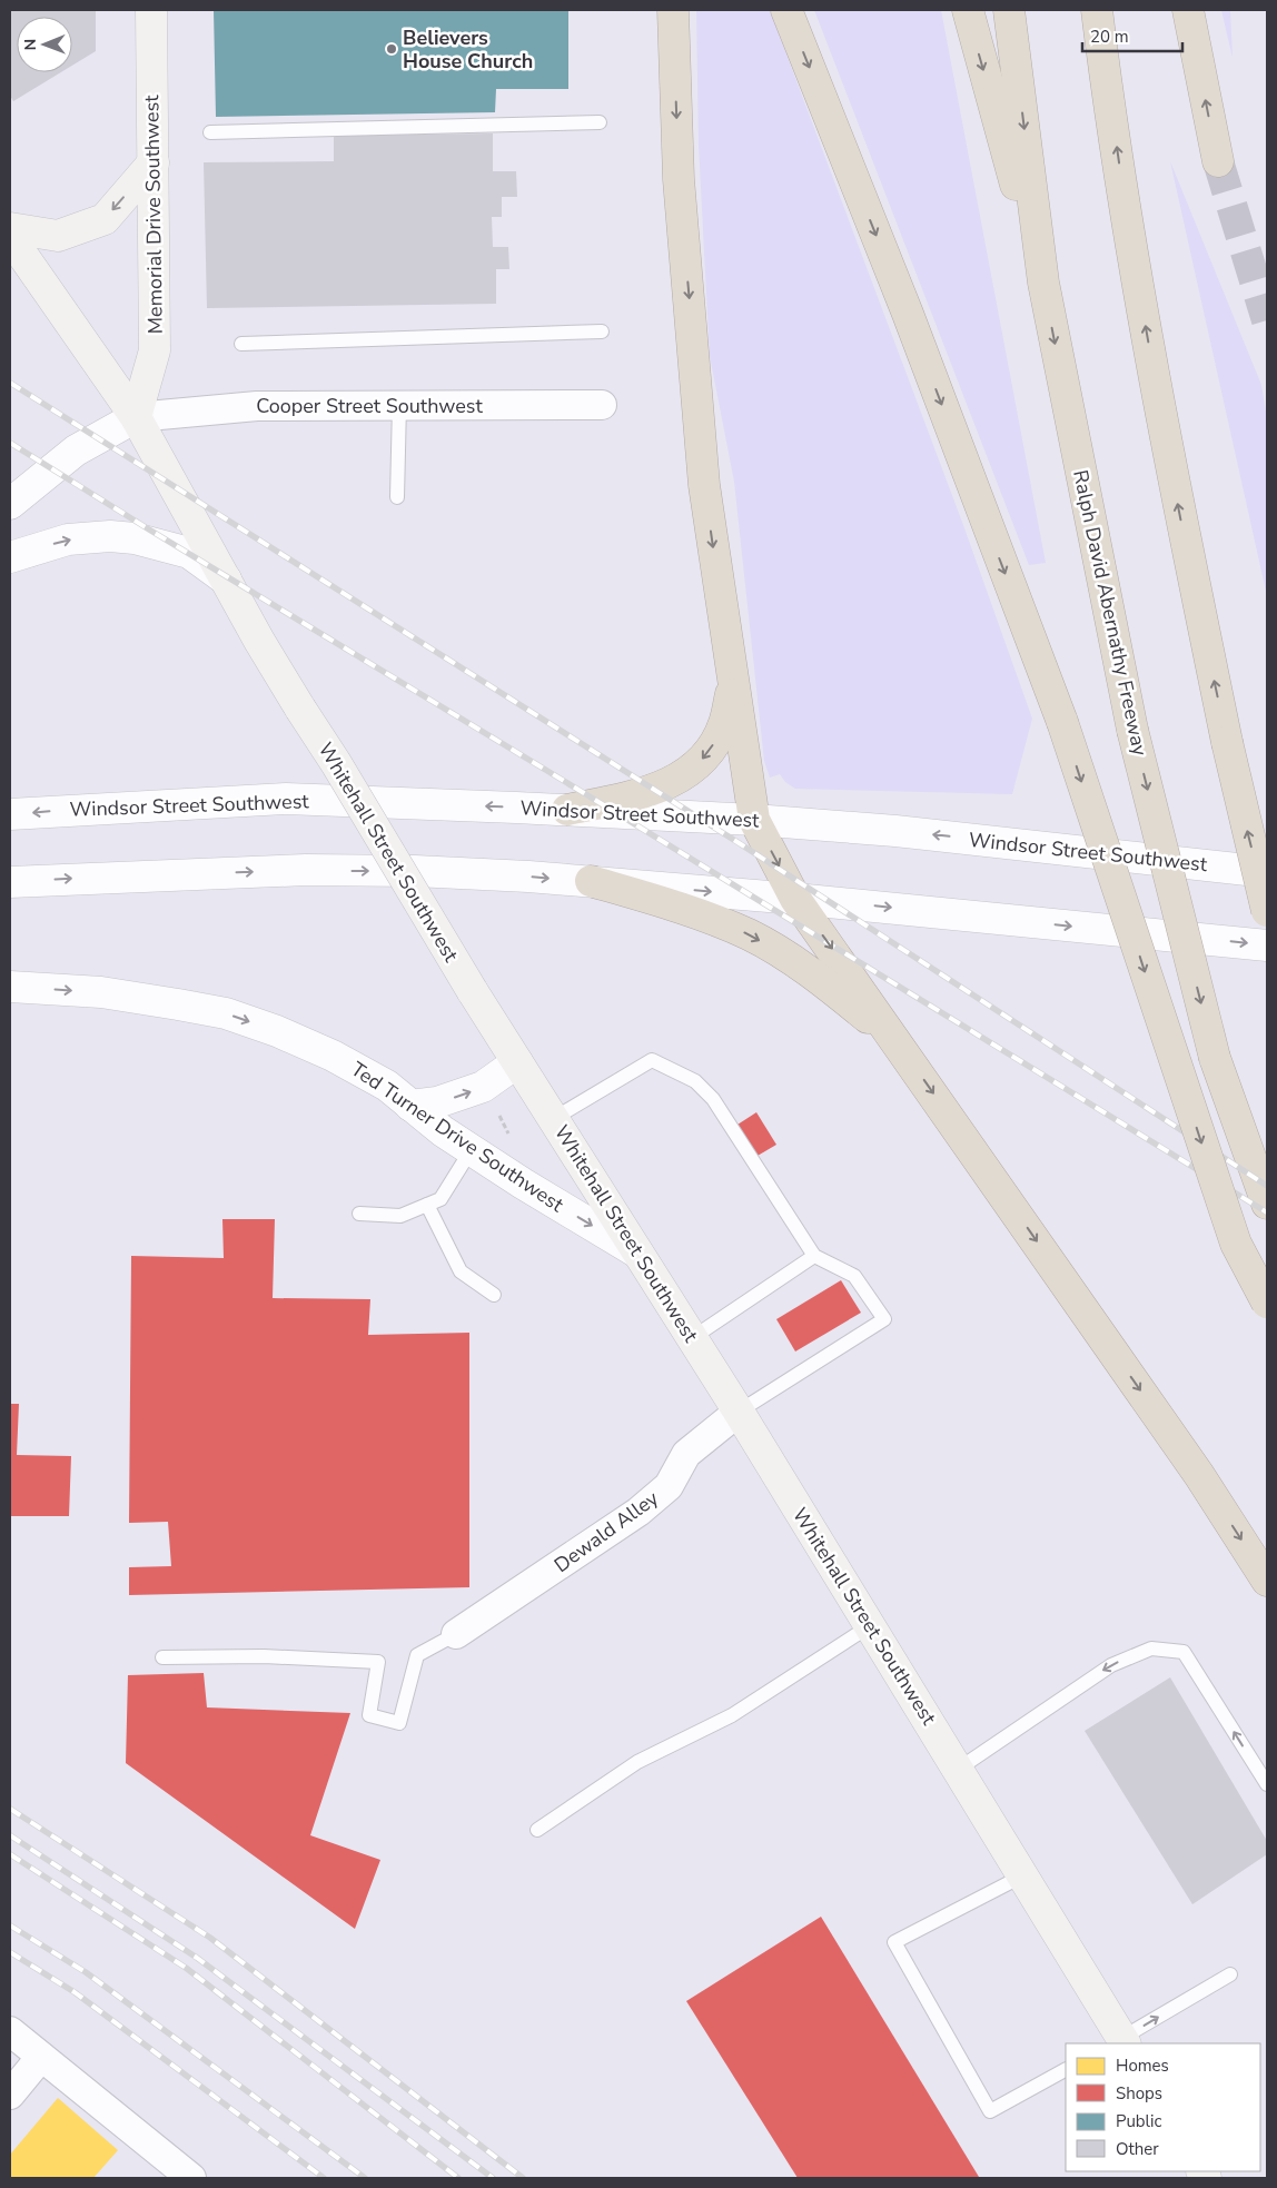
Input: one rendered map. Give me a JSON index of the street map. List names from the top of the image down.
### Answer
{
  "streets": {
    "highway": ["Ralph David Abernathy Freeway"],
    "main road": ["Memorial Drive Southwest", "Whitehall Street Southwest"],
    "street": [
      "Cooper Street Southwest",
      "Windsor Street Southwest",
      "Ted Turner Drive Southwest",
      "Dewald Alley"
    ]
  },
  "crossings": [
    ["Memorial Drive Southwest", "Cooper Street Southwest"],
    ["Memorial Drive Southwest", "Whitehall Street Southwest"],
    ["Cooper Street Southwest", "Whitehall Street Southwest"],
    ["Whitehall Street Southwest", "Ted Turner Drive Southwest"],
    ["Whitehall Street Southwest", "Dewald Alley"]
  ],
  "places": ["Believers House Church"],
  "legend": [
    "Homes",
    "Shops",
    "Public",
    "Other"
  ],
  "scale_bar": "20 m",
  "north": "left"
}
